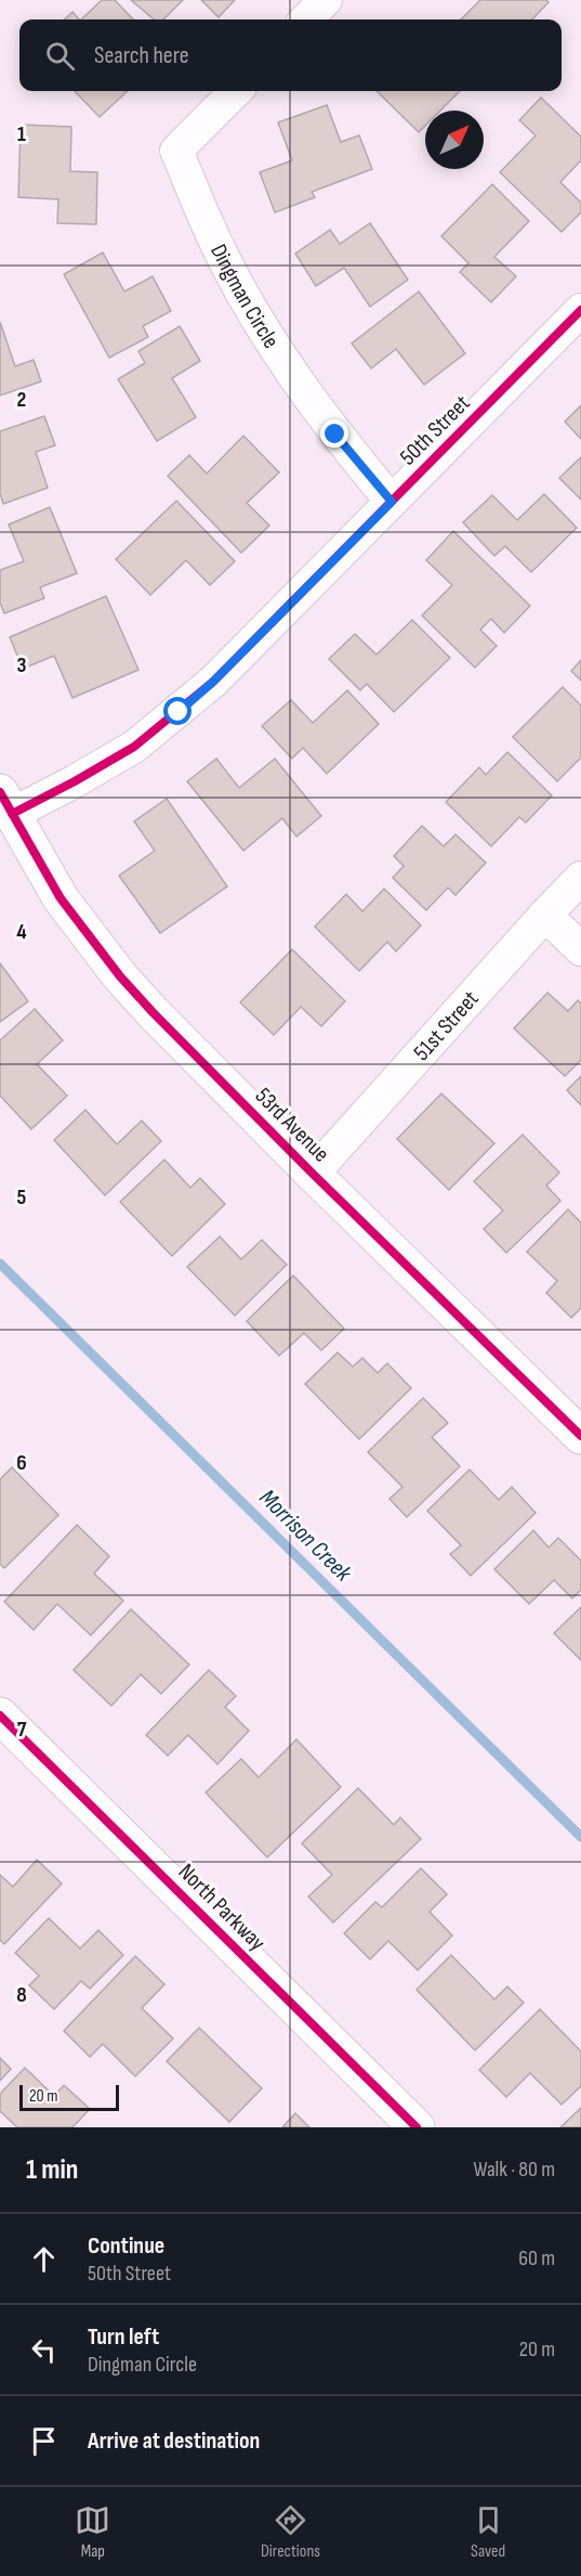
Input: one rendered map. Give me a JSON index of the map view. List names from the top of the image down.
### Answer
{
  "streets": {
    "street": [
      "Dingman Circle",
      "50th Street",
      "51st Street",
      "53rd Avenue",
      "North Parkway"
    ]
  },
  "crossings": [
    ["Dingman Circle", "50th Street"],
    ["50th Street", "53rd Avenue"],
    ["51st Street", "53rd Avenue"]
  ],
  "water": ["Morrison Creek"],
  "scale_bar": "20 m",
  "north": "top right",
  "page": {
    "search": "Search here",
    "scale": "20 m",
    "heading": ["1 min", "Walk · 80 m"],
    "list": [
      ["Continue", "50th Street", "60 m"],
      ["Turn left", "Dingman Circle", "20 m"],
      "Arrive at destination"
    ],
    "nav": ["Map", "Directions", "Saved"]
  },
  "grid": {
    "rows": [
      "1",
      "2",
      "3",
      "4",
      "5",
      "6",
      "7",
      "8"
    ]
  }
}
